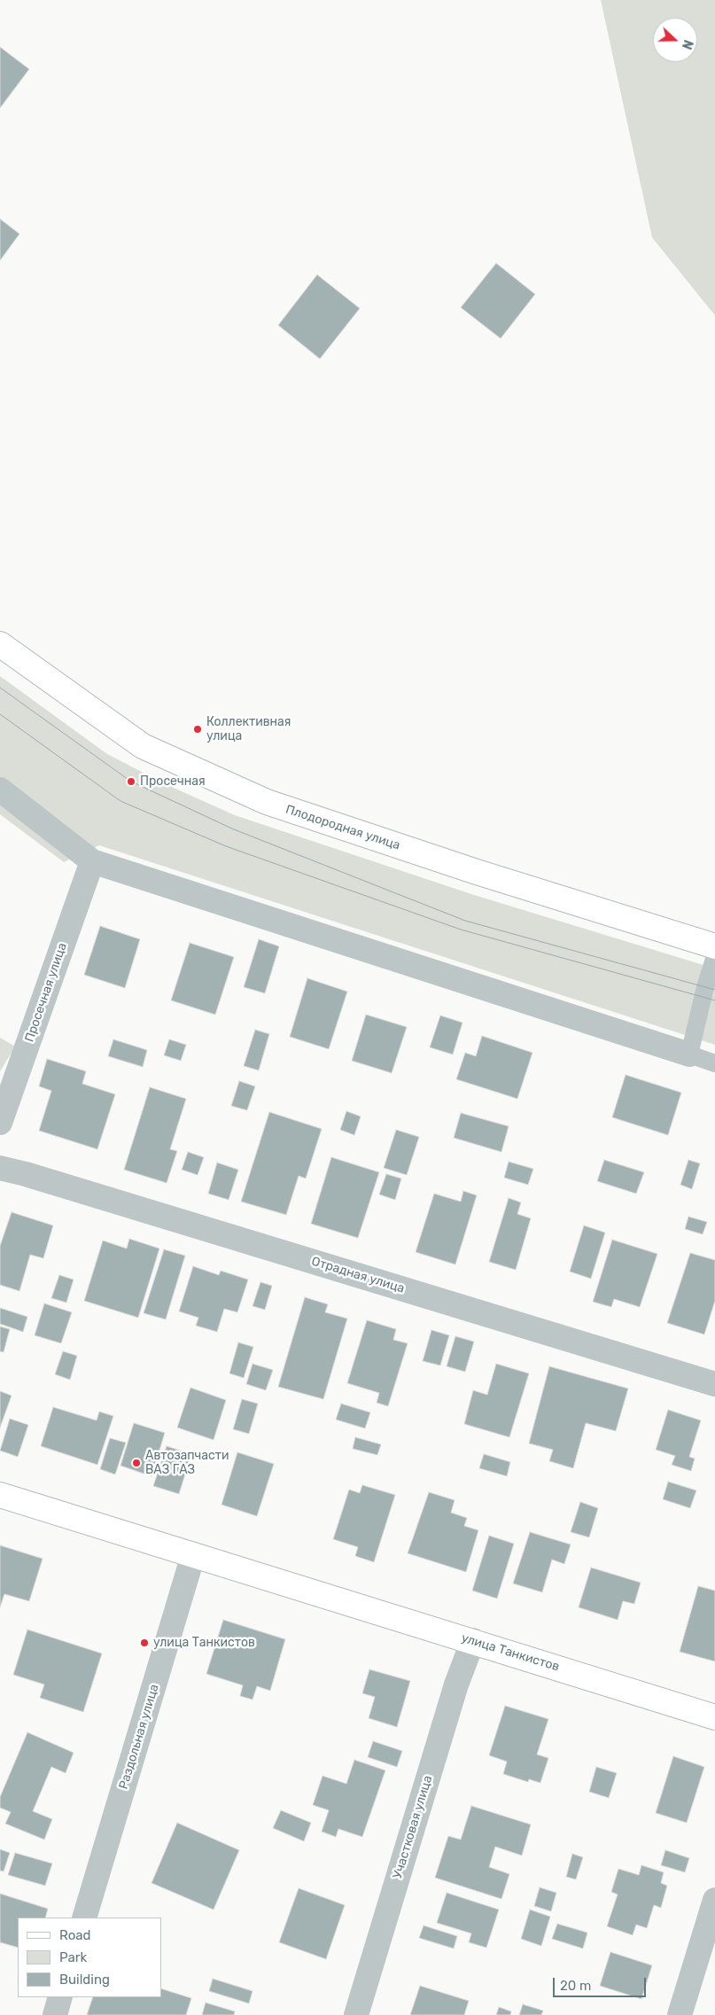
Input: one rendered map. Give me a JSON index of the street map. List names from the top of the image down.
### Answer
{
  "streets": {
    "main road": ["Плодородная улица", "улица Танкистов"],
    "street": [
      "Просечная улица",
      "Отрадная улица",
      "Раздольная улица",
      "Участковая улица"
    ]
  },
  "crossings": [
    ["улица Танкистов", "Раздольная улица"],
    ["улица Танкистов", "Участковая улица"]
  ],
  "places": [
    "Коллективная улица",
    "Просечная",
    "Автозапчасти ВАЗ ГАЗ",
    "улица Танкистов"
  ],
  "legend": ["Road", "Park", "Building"],
  "scale_bar": "20 m",
  "north": "right"
}
